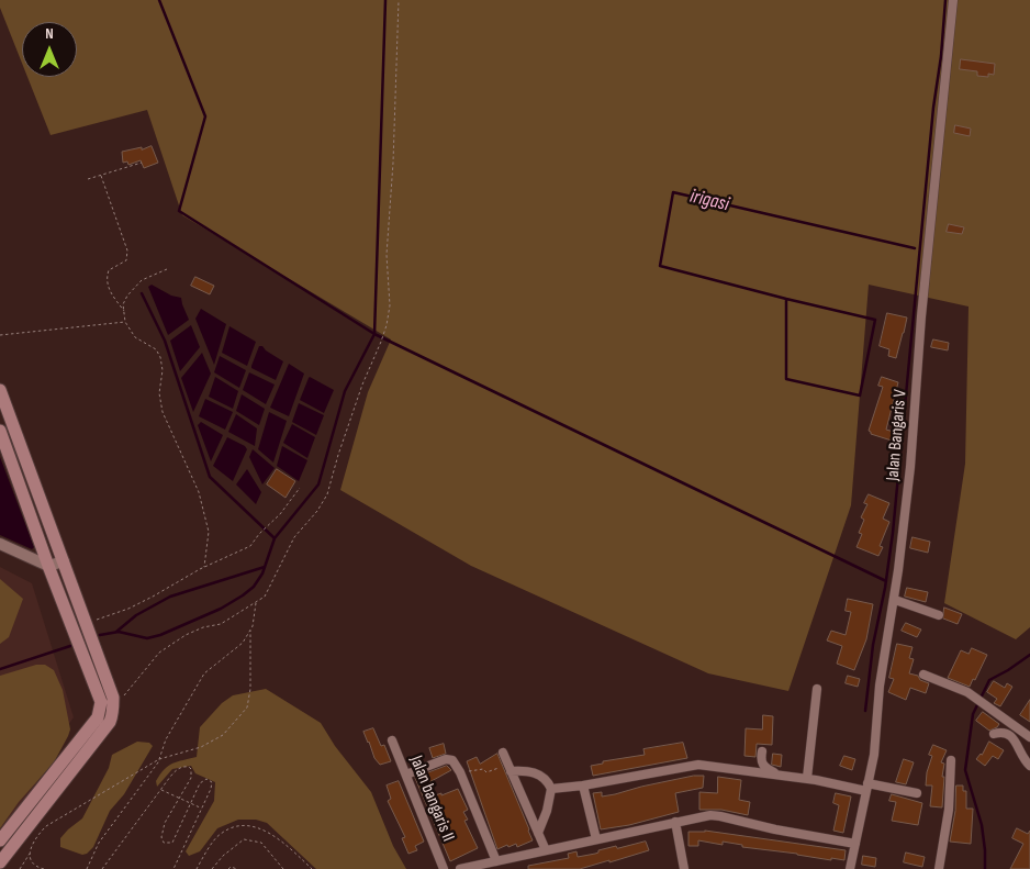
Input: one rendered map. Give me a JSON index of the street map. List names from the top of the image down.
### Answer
{
  "streets": {
    "street": ["Jalan Bangaris V", "Jalan bangaris II"]
  },
  "water": ["irigasi"],
  "north": "top"
}
